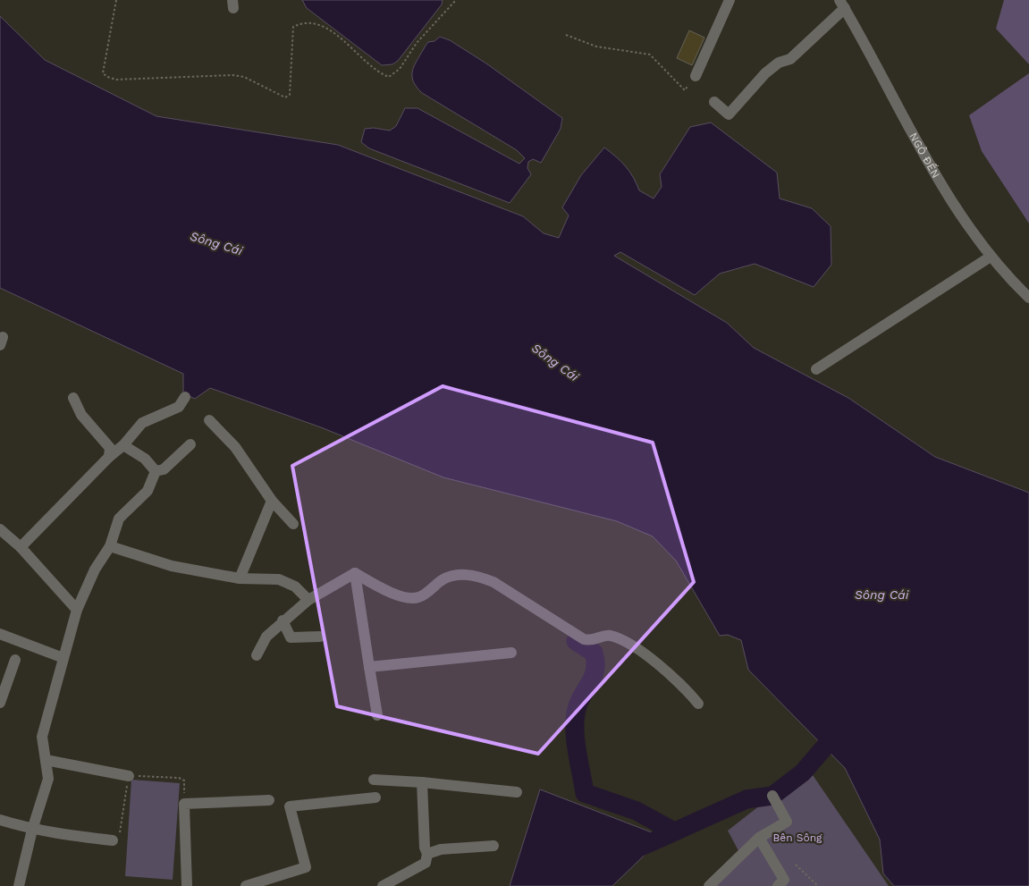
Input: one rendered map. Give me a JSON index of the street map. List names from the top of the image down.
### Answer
{
  "streets": {
    "street": ["NGÔ ĐẾN"]
  },
  "water": ["Sông Cái"],
  "parks": ["Bên Sông"]
}
